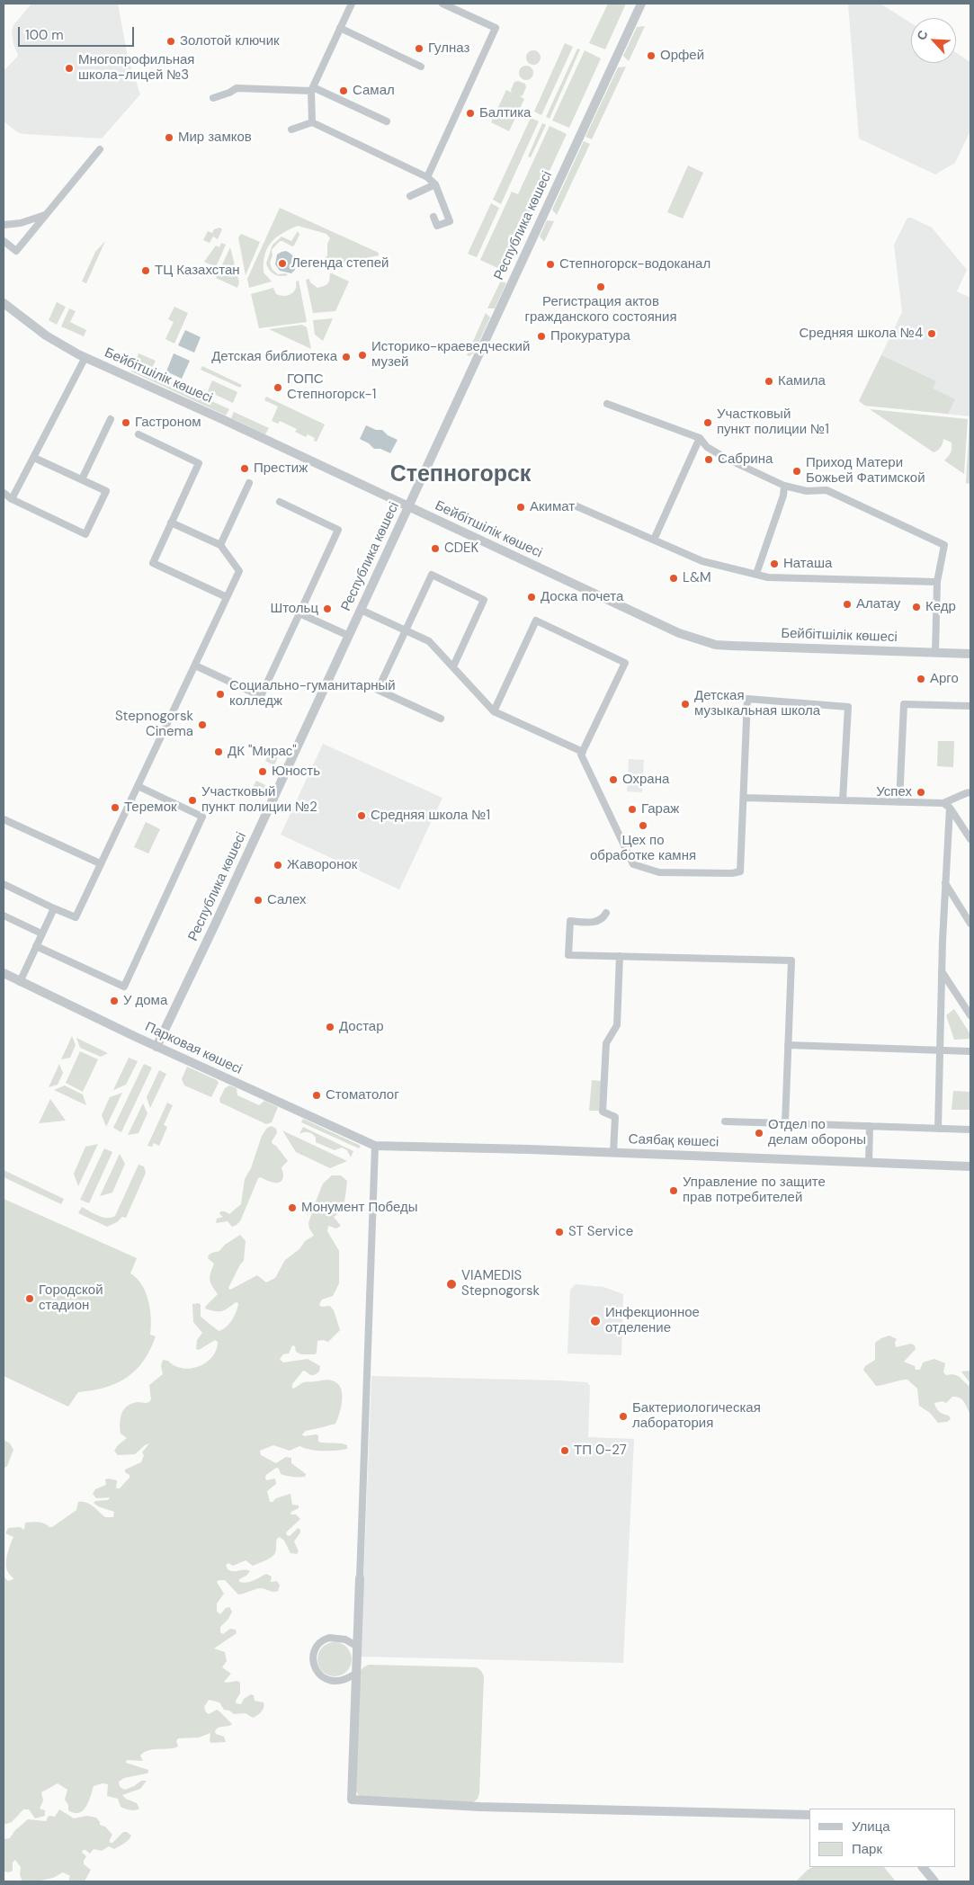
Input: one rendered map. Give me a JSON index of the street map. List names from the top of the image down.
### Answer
{
  "streets": {
    "street": [
      "Республика көшесі",
      "Бейбітшілік көшесі",
      "Парковая көшесі",
      "Саябақ көшесі"
    ]
  },
  "crossings": [
    ["Республика көшесі", "Бейбітшілік көшесі"],
    ["Республика көшесі", "Парковая көшесі"],
    ["Парковая көшесі", "Саябақ көшесі"]
  ],
  "districts": ["Степногорск"],
  "places": [
    "Золотой ключик",
    "Гулназ",
    "Орфей",
    "Многопрофильная школа-лицей №3",
    "Самал",
    "Балтика",
    "Мир замков",
    "Легенда степей",
    "Степногорск-водоканал",
    "ТЦ Казахстан",
    "Регистрация актов гражданского состояния",
    "Средняя школа №4",
    "Прокуратура",
    "Историко-краеведческий музей",
    "Детская библиотека",
    "Камила",
    "ГОПС Степногорск-1",
    "Гастроном",
    "Участковый пункт полиции №1",
    "Сабрина",
    "Престиж",
    "Приход Матери Божьей Фатимской",
    "Акимат",
    "CDEK",
    "Наташа",
    "L&M",
    "Доска почета",
    "Алатау",
    "Кедр",
    "Штольц",
    "Арго",
    "Социально-гуманитарный колледж",
    "Детская музыкальная школа",
    "Stepnogorsk Cinema",
    "ДК \"Мирас\"",
    "Юность",
    "Охрана",
    "Успех",
    "Участковый пункт полиции №2",
    "Теремок",
    "Гараж",
    "Средняя школа №1",
    "Цех по обработке камня",
    "Жаворонок",
    "Салех",
    "У дома",
    "Достар",
    "Стоматолог",
    "Отдел по делам обороны",
    "Управление по защите прав потребителей",
    "Монумент Победы",
    "ST Service",
    "VIAMEDIS Stepnogorsk",
    "Городской стадион",
    "Инфекционное отделение",
    "Бактериологическая лаборатория",
    "ТП 0-27"
  ],
  "legend": ["Улица", "Парк"],
  "scale_bar": "100 m",
  "north": "top left"
}
